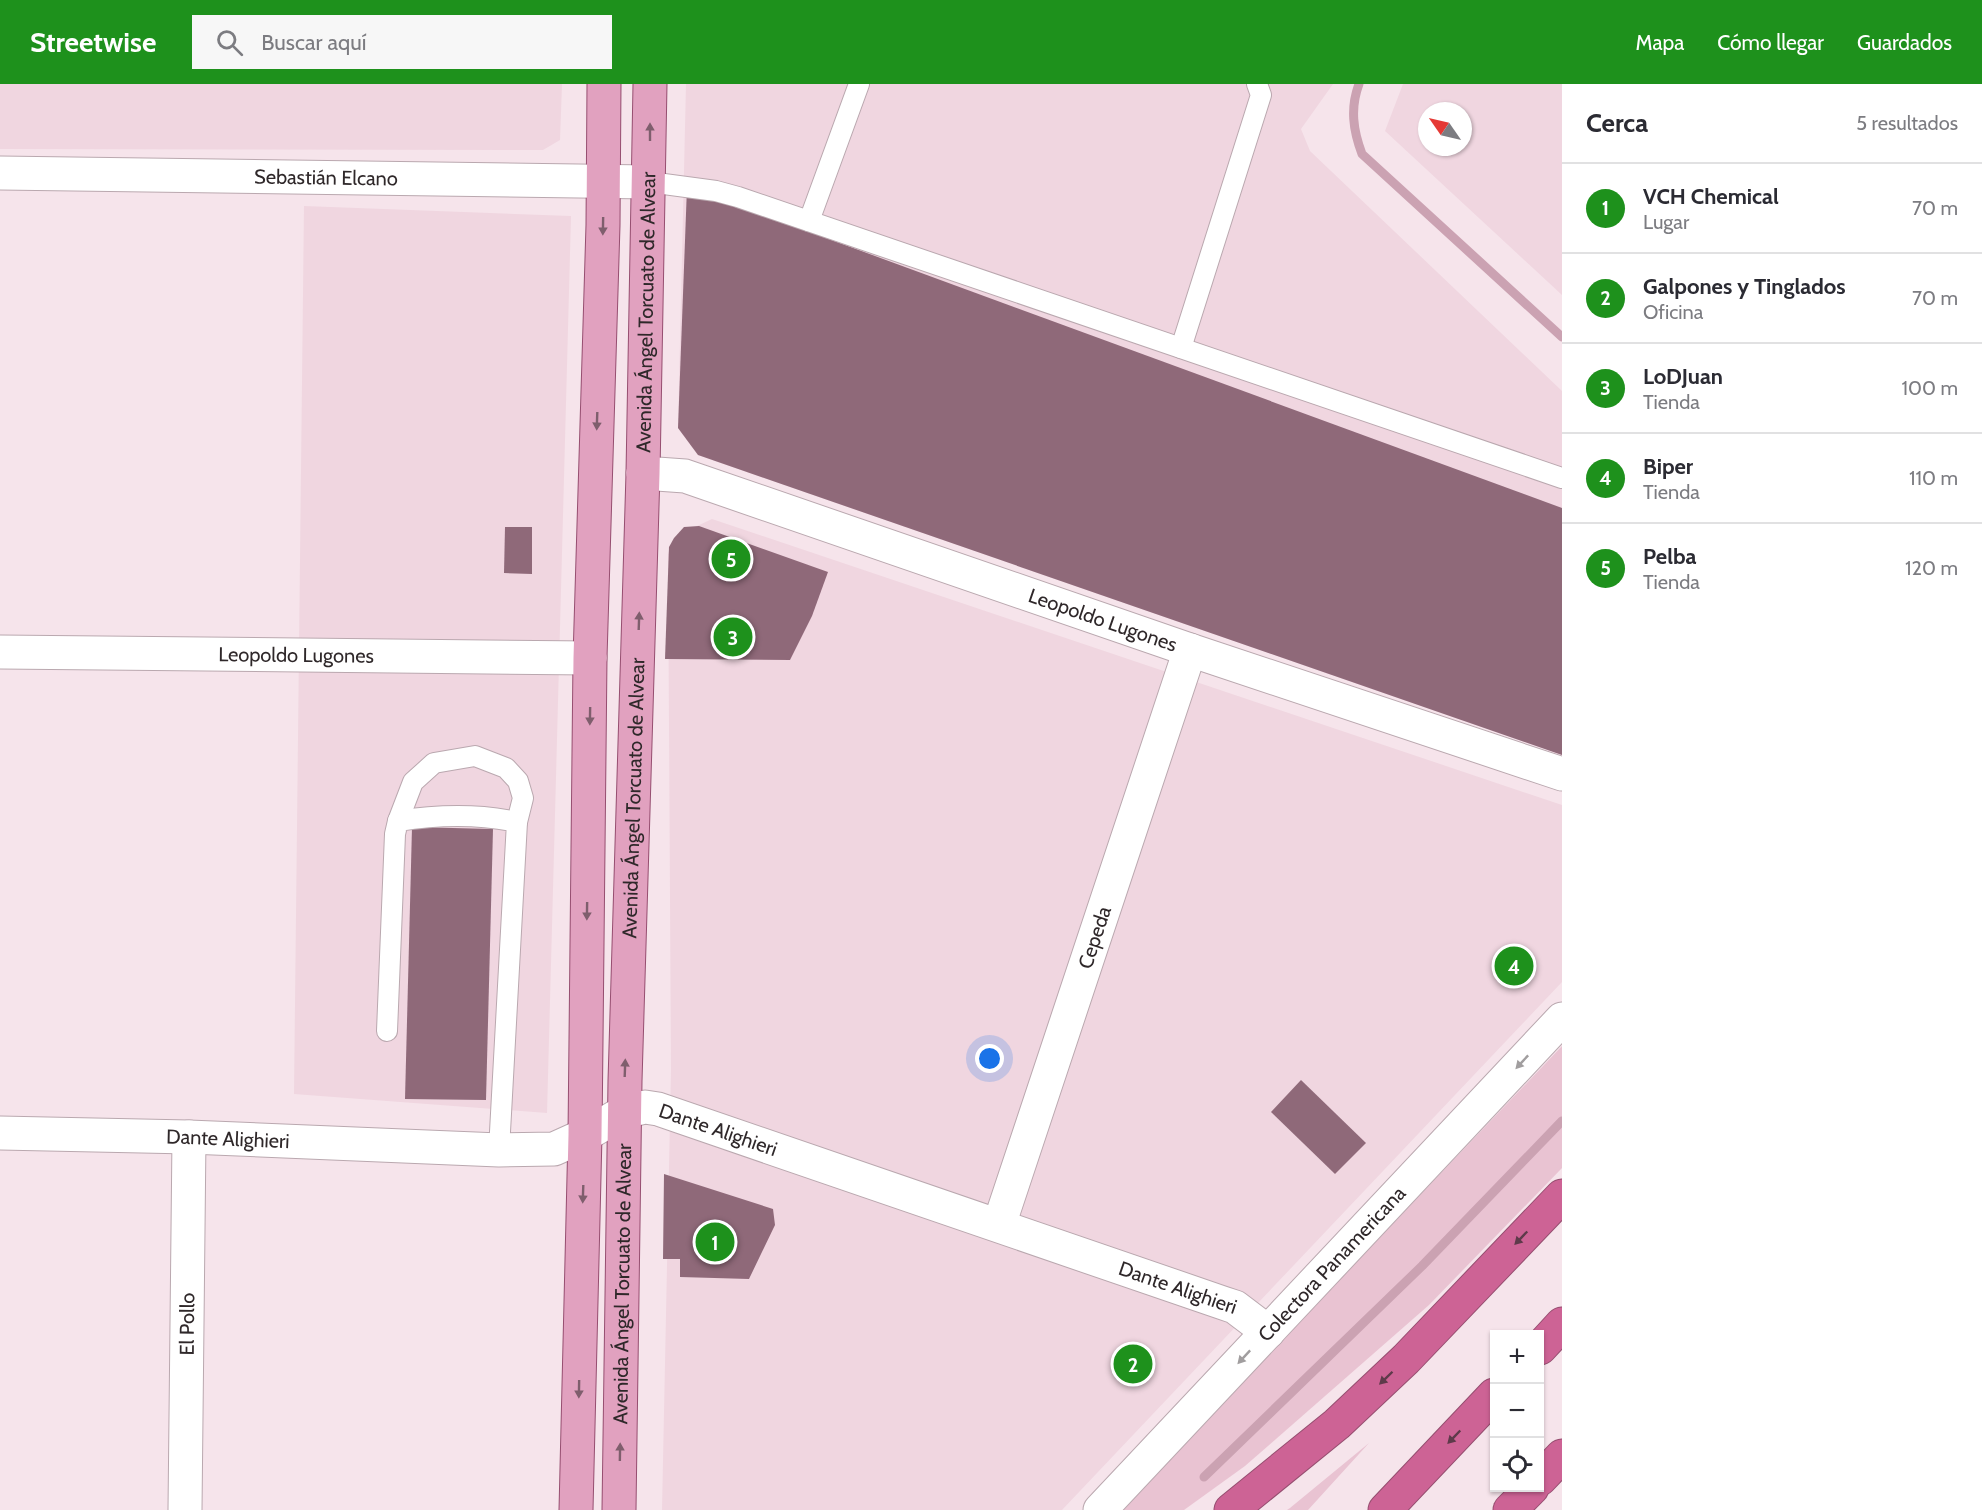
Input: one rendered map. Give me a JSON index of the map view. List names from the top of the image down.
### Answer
{
  "streets": {
    "main road": ["Avenida Ángel Torcuato de Alvear"],
    "street": [
      "Sebastián Elcano",
      "Leopoldo Lugones",
      "Cepeda",
      "Dante Alighieri",
      "Colectora Panamericana",
      "El Pollo"
    ]
  },
  "crossings": [
    ["Sebastián Elcano", "Avenida Ángel Torcuato de Alvear"],
    ["Avenida Ángel Torcuato de Alvear", "Leopoldo Lugones"],
    ["Avenida Ángel Torcuato de Alvear", "Dante Alighieri"],
    ["Leopoldo Lugones", "Cepeda"],
    ["Cepeda", "Dante Alighieri"],
    ["Dante Alighieri", "Colectora Panamericana"],
    ["Dante Alighieri", "El Pollo"]
  ],
  "one_way": ["Colectora Panamericana"],
  "north": "top left",
  "page": {
    "header": "Streetwise",
    "search": "Buscar aquí",
    "nav": ["Mapa", "Cómo llegar", "Guardados"],
    "heading": ["Cerca", "5 resultados"],
    "list": [
      {
        "mark": "1",
        "name": "VCH Chemical",
        "note": "Lugar",
        "value": "70 m"
      },
      {
        "mark": "2",
        "name": "Galpones y Tinglados",
        "note": "Oficina",
        "value": "70 m"
      },
      {
        "mark": "3",
        "name": "LoDJuan",
        "note": "Tienda",
        "value": "100 m"
      },
      {
        "mark": "4",
        "name": "Biper",
        "note": "Tienda",
        "value": "110 m"
      },
      {
        "mark": "5",
        "name": "Pelba",
        "note": "Tienda",
        "value": "120 m"
      }
    ],
    "pins": [
      "5",
      "3",
      "4",
      "1",
      "2"
    ],
    "map_buttons": ["+", "−"]
  }
}
